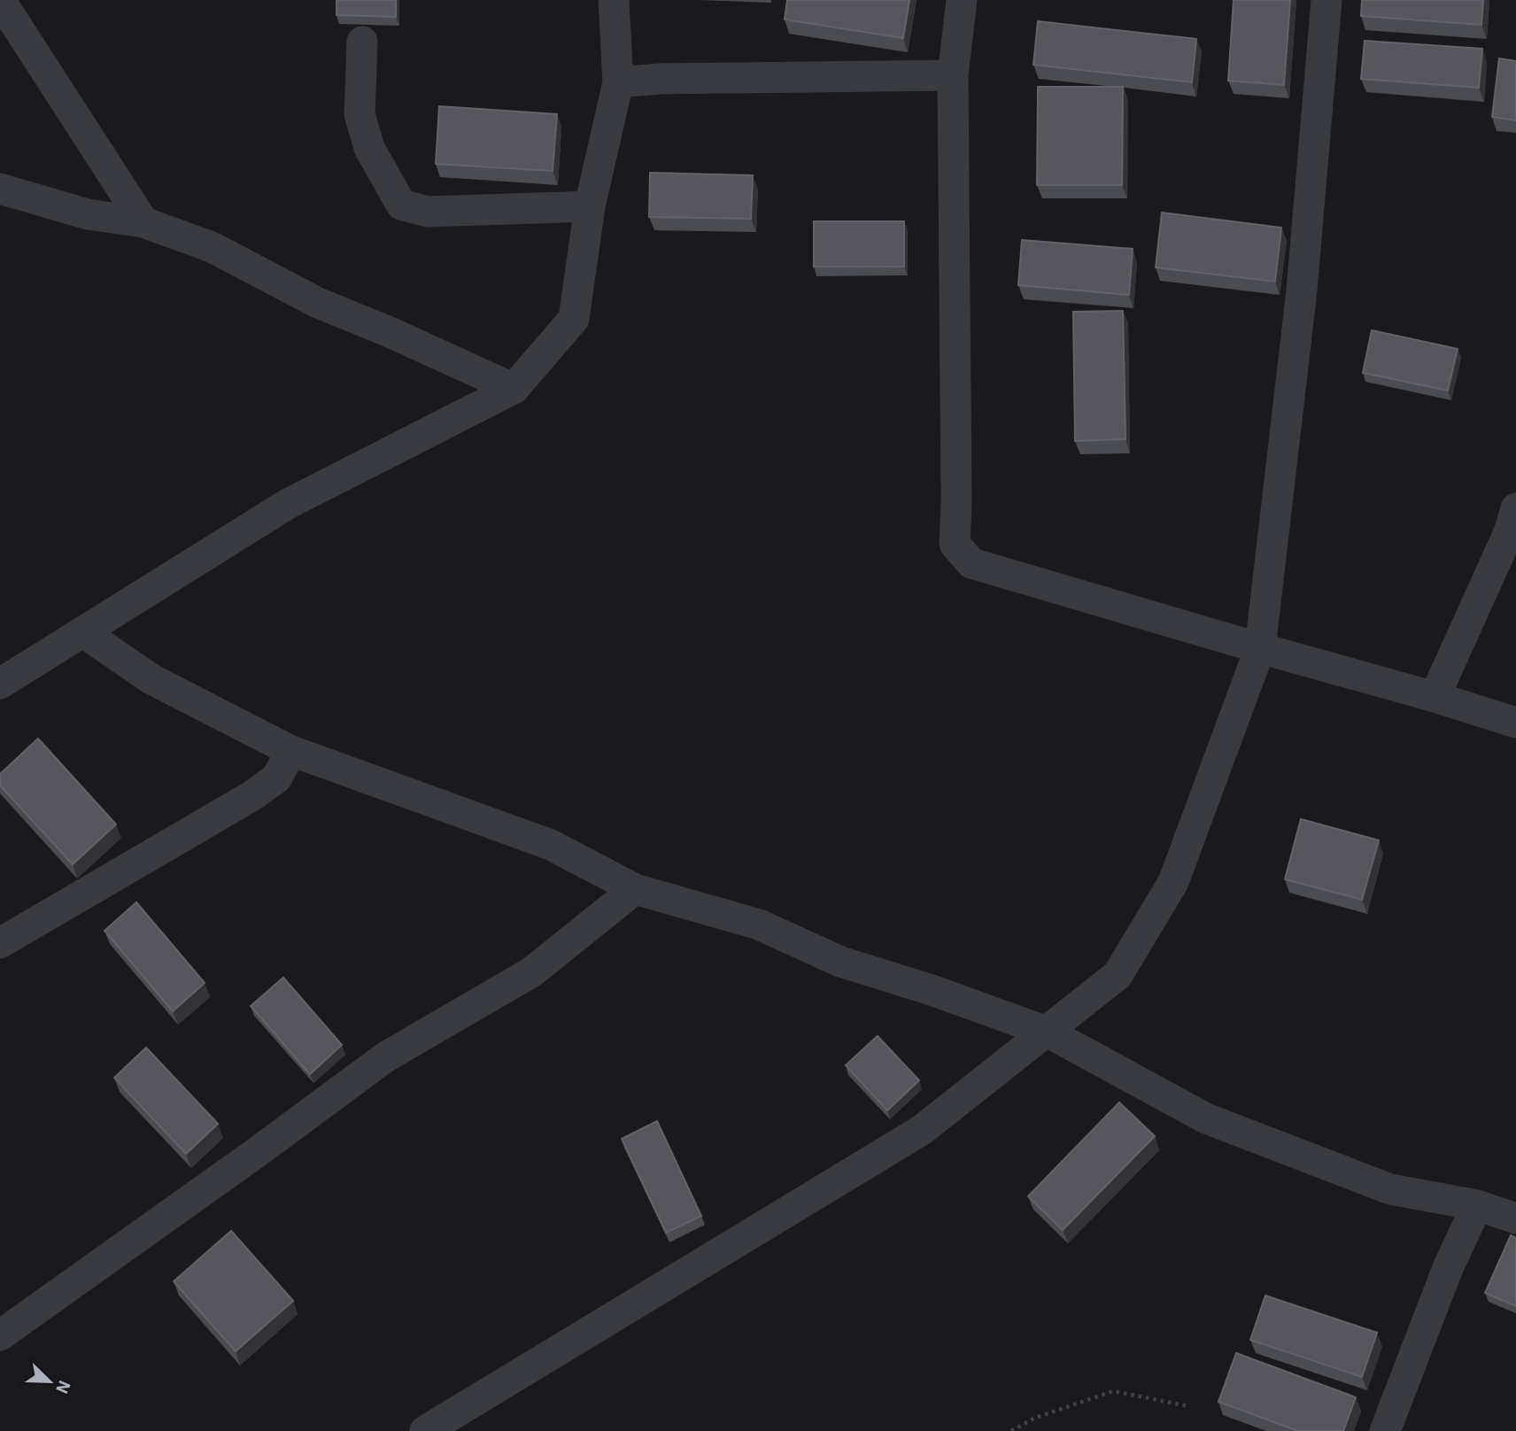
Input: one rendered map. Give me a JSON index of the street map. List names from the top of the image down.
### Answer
{
  "north": "bottom right"
}
